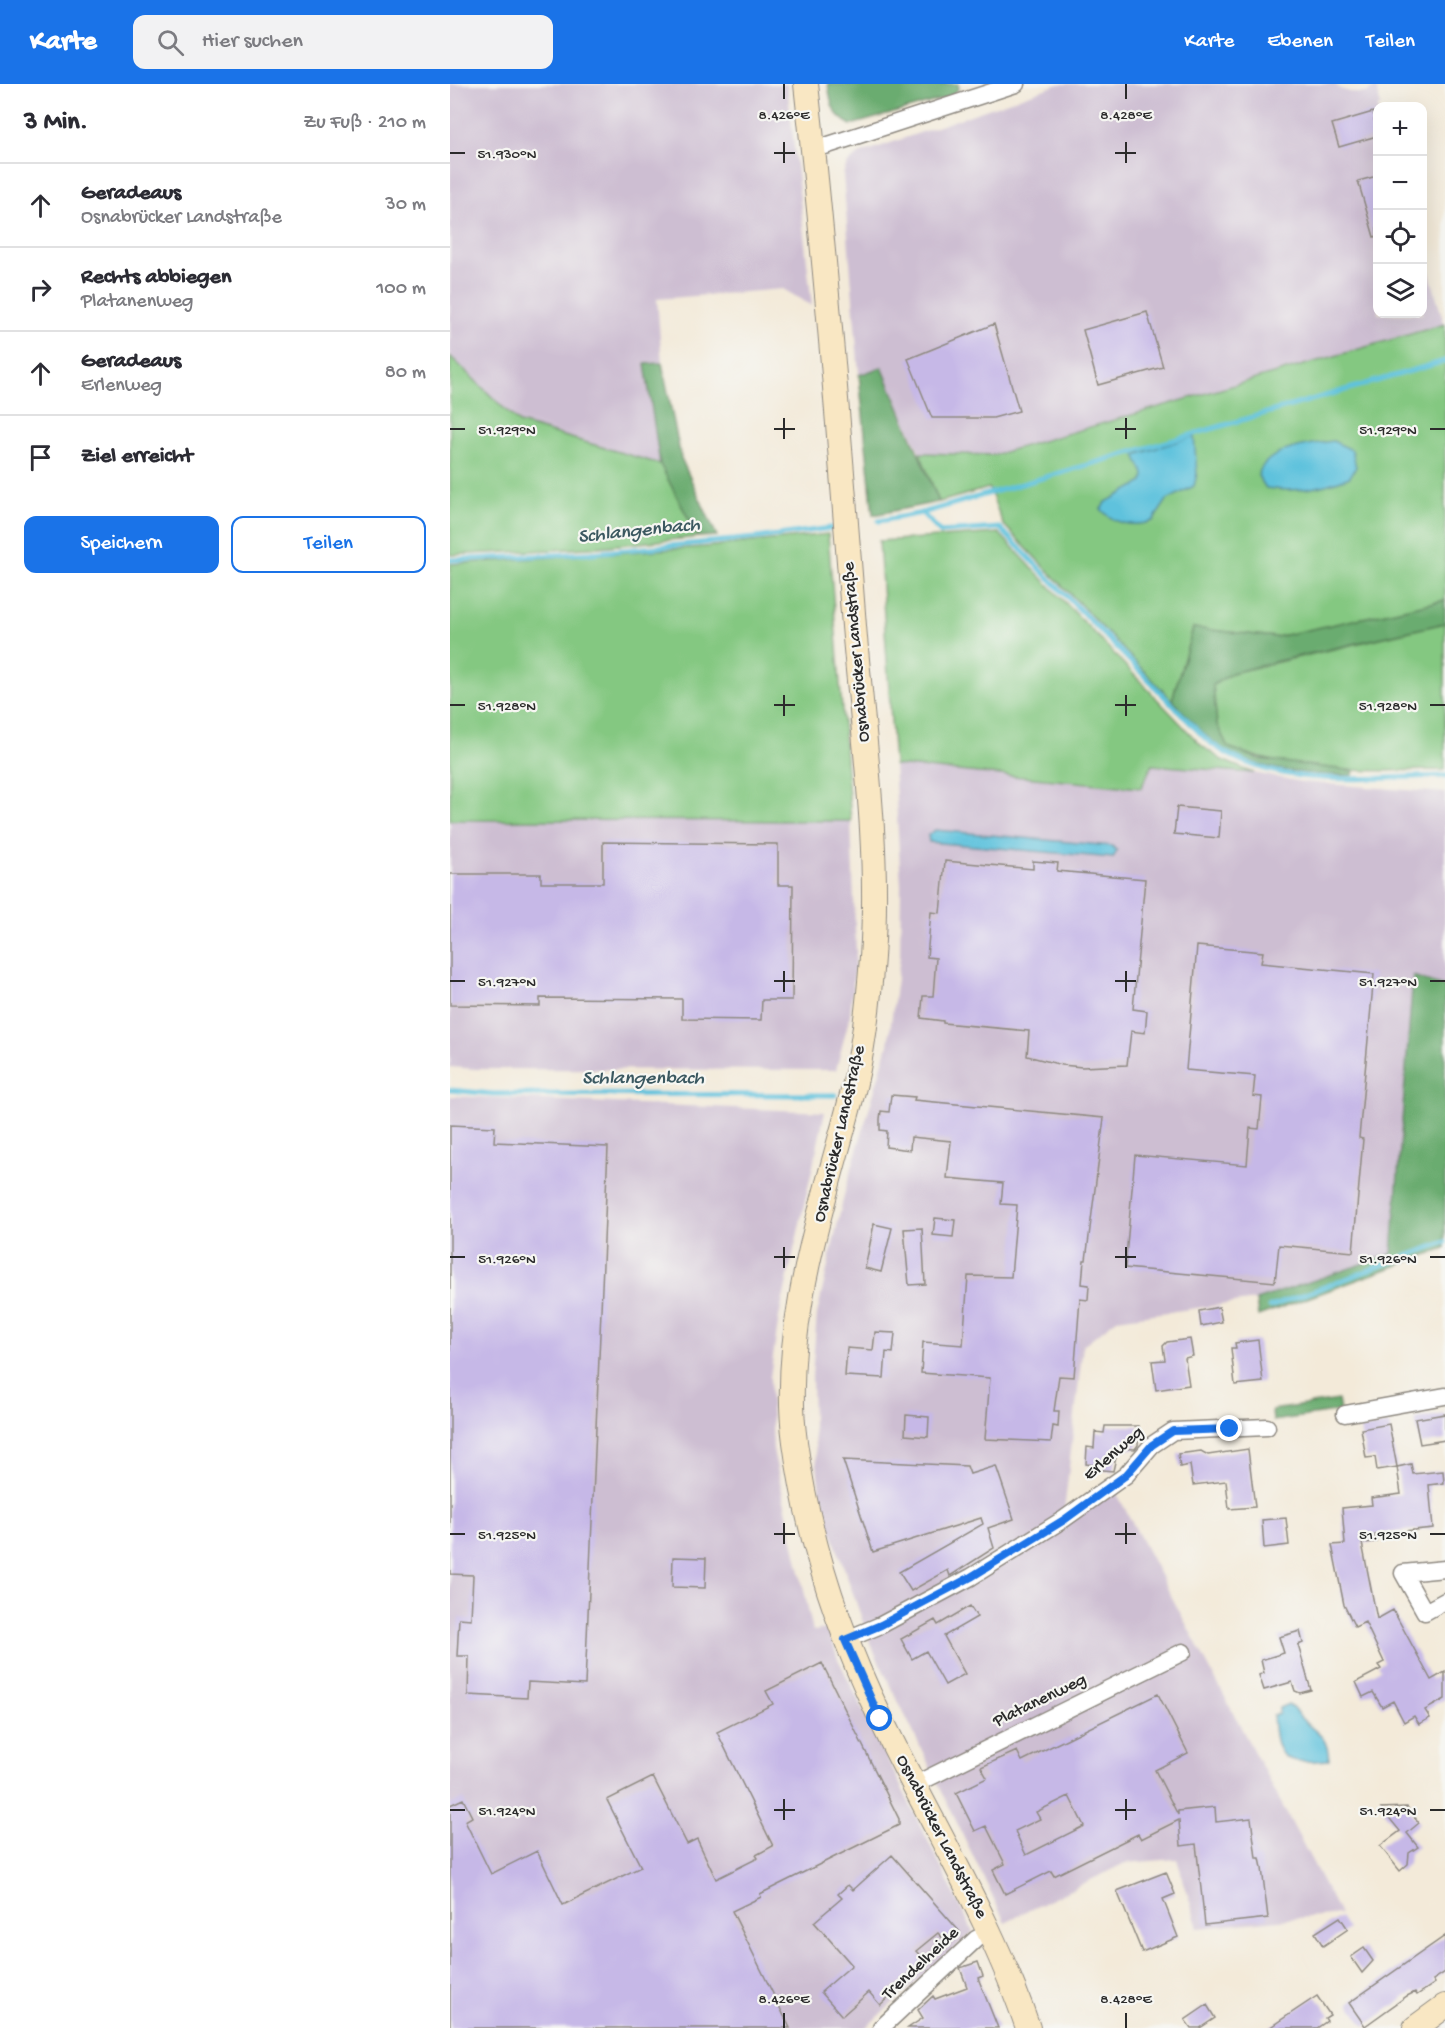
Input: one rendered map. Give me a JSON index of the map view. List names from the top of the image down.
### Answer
{
  "streets": {
    "street": [
      "Osnabrücker Landstraße",
      "Erlenweg",
      "Platanenweg",
      "Trendelheide"
    ]
  },
  "crossings": [
    ["Osnabrücker Landstraße", "Erlenweg"],
    ["Osnabrücker Landstraße", "Platanenweg"],
    ["Osnabrücker Landstraße", "Trendelheide"]
  ],
  "water": ["Schlangenbach"],
  "page": {
    "header": "Karte",
    "search": "Hier suchen",
    "nav": ["Karte", "Ebenen", "Teilen"],
    "heading": ["3 Min.", "Zu Fuß · 210 m"],
    "map_buttons": ["+", "−"],
    "list": [
      ["Geradeaus", "Osnabrücker Landstraße", "30 m"],
      ["Rechts abbiegen", "Platanenweg", "100 m"],
      ["Geradeaus", "Erlenweg", "80 m"],
      "Ziel erreicht"
    ],
    "buttons": ["Speichern", "Teilen"]
  },
  "coordinates": [
    "8.426°E",
    "8.428°E",
    "51.930°N",
    "51.929°N",
    "51.928°N",
    "51.927°N",
    "51.926°N",
    "51.925°N",
    "51.924°N"
  ]
}
